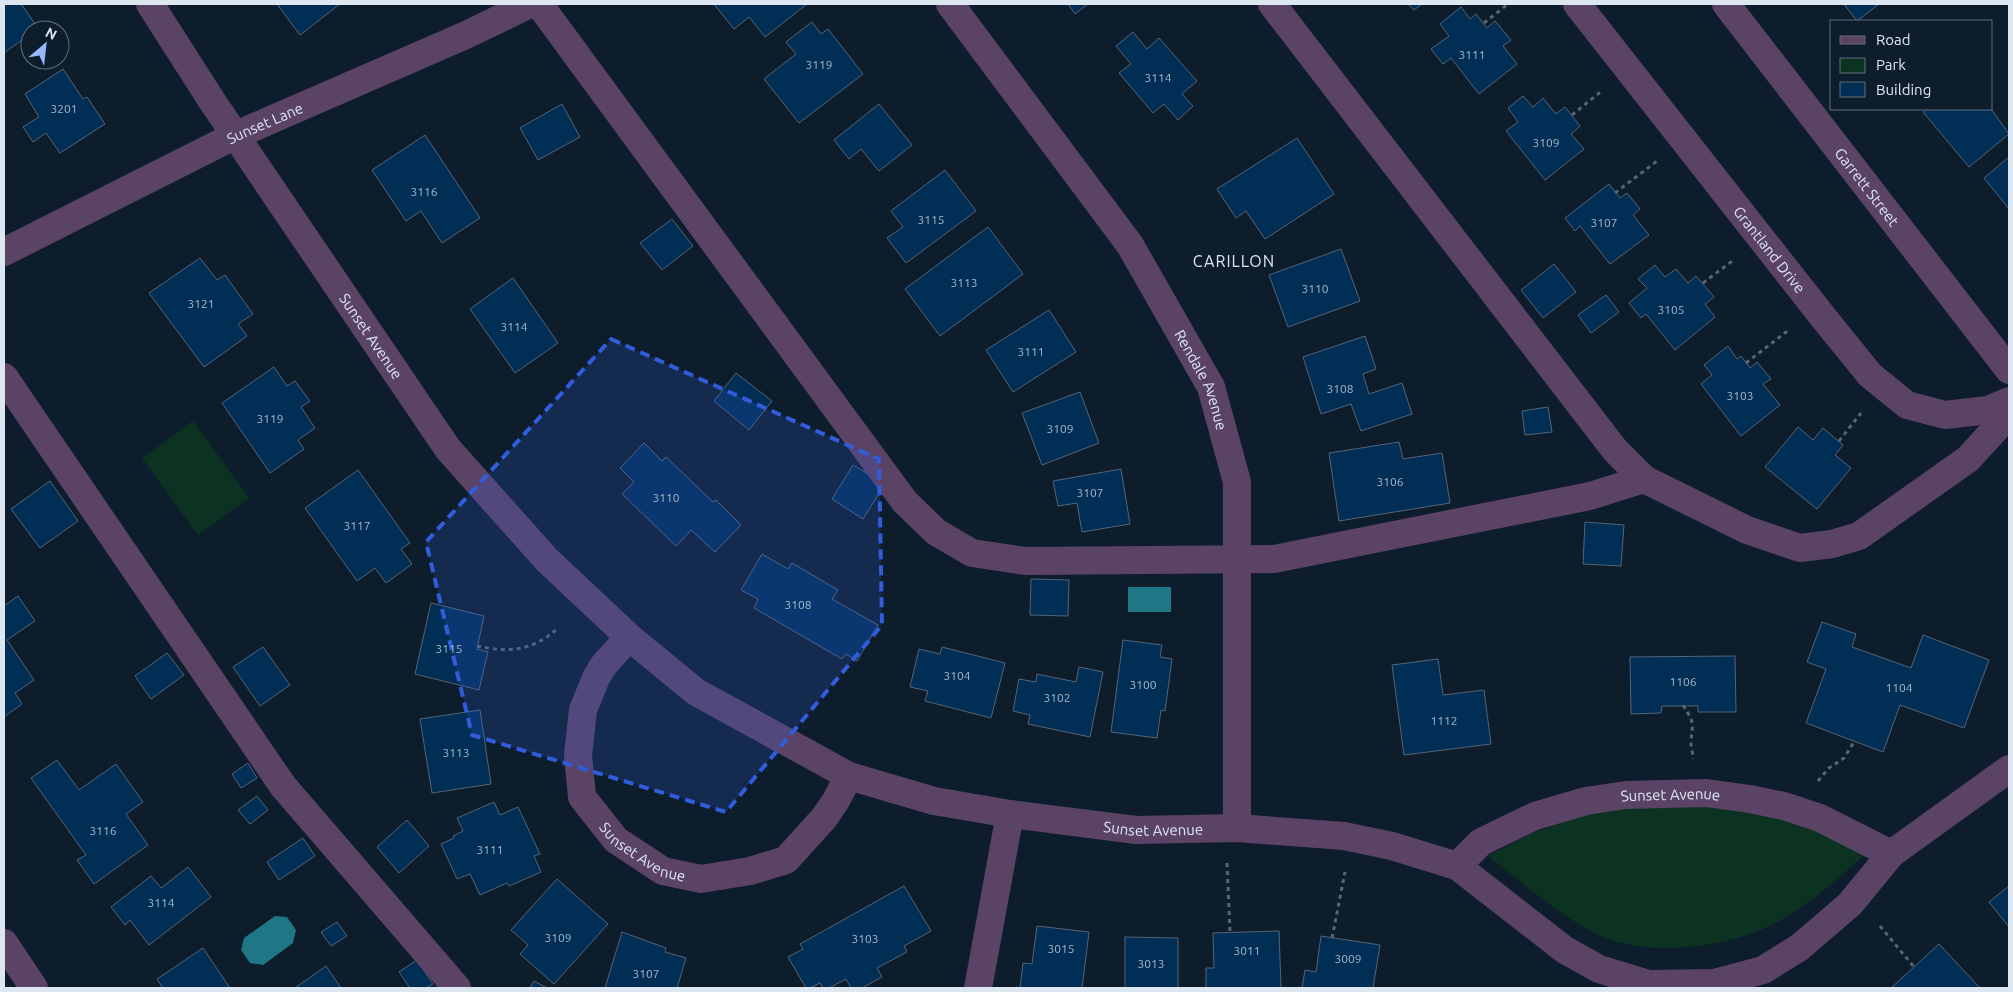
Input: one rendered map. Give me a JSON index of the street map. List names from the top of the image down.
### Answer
{
  "streets": {
    "street": [
      "Sunset Lane",
      "Garrett Street",
      "Grantland Drive",
      "Sunset Avenue",
      "Rendale Avenue"
    ]
  },
  "crossings": [
    ["Sunset Lane", "Sunset Avenue"],
    ["Sunset Avenue", "Rendale Avenue"]
  ],
  "districts": ["CARILLON"],
  "house_numbers": [
    "3111",
    "3119",
    "3114",
    "3201",
    "3109",
    "3116",
    "3115",
    "3107",
    "3113",
    "3110",
    "3121",
    "3105",
    "3114",
    "3111",
    "3108",
    "3103",
    "3119",
    "3109",
    "3106",
    "3107",
    "3110",
    "3117",
    "3108",
    "3115",
    "3104",
    "1106",
    "3100",
    "1104",
    "3102",
    "1112",
    "3113",
    "3116",
    "3111",
    "3114",
    "3109",
    "3103",
    "3015",
    "3011",
    "3009",
    "3013",
    "3107"
  ],
  "legend": ["Road", "Park", "Building"],
  "north": "top right"
}
